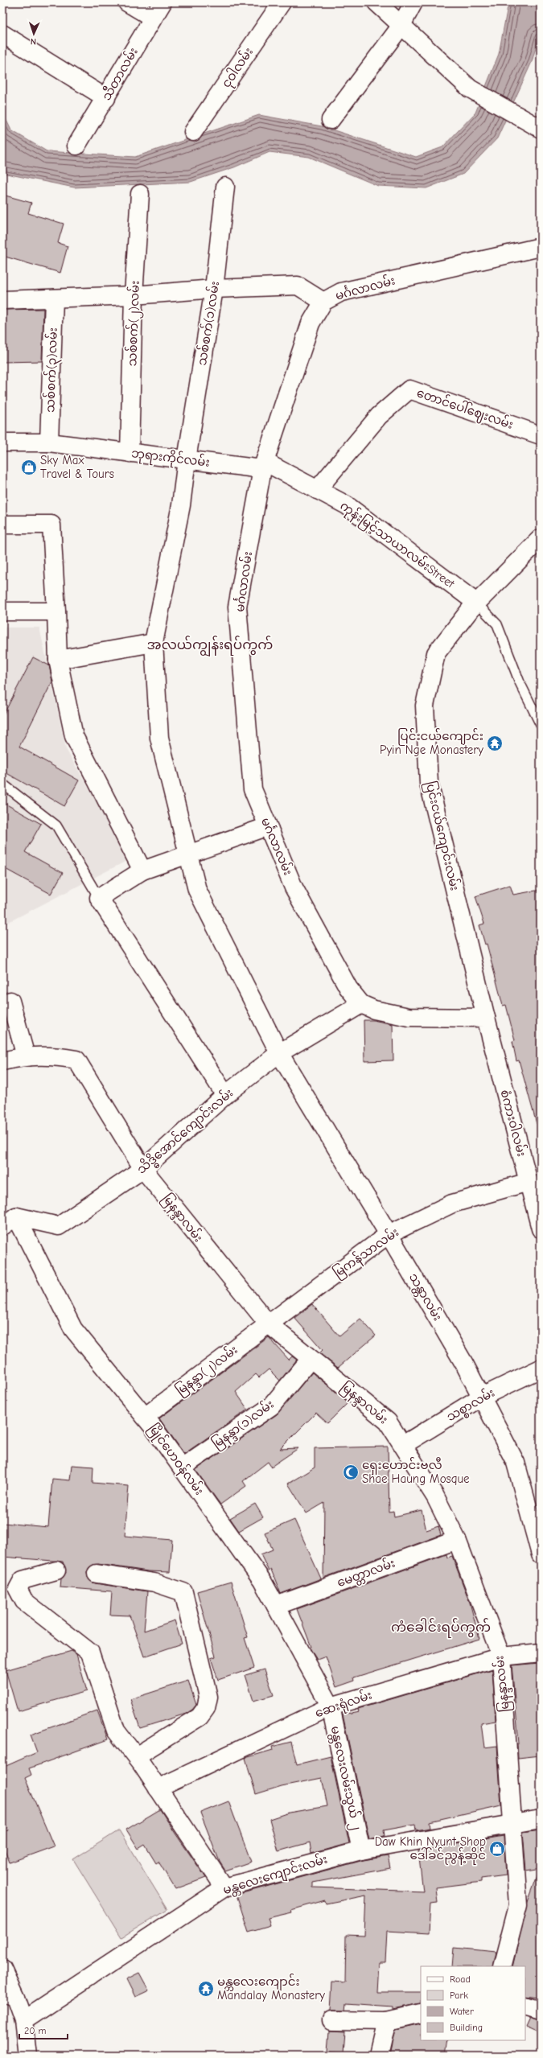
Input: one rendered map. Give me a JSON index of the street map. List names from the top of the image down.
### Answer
{
  "streets": {
    "street": [
      "ငုဝါလမ်း",
      "သီတာလမ်း",
      "မင်္ဂလာလမ်း",
      "သစ်စက်(၂)လမ်း",
      "သစ်စက်(၁)လမ်း",
      "သစ်စက်(၃)လမ်း",
      "တောင်ပေါ်ဈေးလမ်း",
      "ဘုရားကိုင်လမ်း",
      "ကုန်းမြင့်သာယာလမ်းStreet",
      "ပြင်းငယ်ကျောင်းလမ်း",
      "စံကားဝါလမ်း",
      "သိဒ္ဓိအောင်ကျောင်းလမ်း",
      "မြနန္ဒာလမ်း",
      "မြကန်သာလမ်း",
      "သန္တာလမ်း",
      "မြနန္ဒာ(၂)လမ်း",
      "သစ္စာလမ်း",
      "မြနန္ဒာ(၁)လမ်း",
      "မြိုင်ဟေဝန်လမ်း",
      "မေတ္တာလမ်း",
      "ဆေးရုံလမ်း",
      "မန္တလေးလမ်းသွယ် ၂",
      "မန္တလေးကျောင်းလမ်း"
    ]
  },
  "crossings": [
    ["မင်္ဂလာလမ်း", "ဘုရားကိုင်လမ်း"],
    ["မင်္ဂလာလမ်း", "ကုန်းမြင့်သာယာလမ်းStreet"],
    ["မင်္ဂလာလမ်း", "ပြင်းငယ်ကျောင်းလမ်း"],
    ["မင်္ဂလာလမ်း", "စံကားဝါလမ်း"],
    ["မင်္ဂလာလမ်း", "သိဒ္ဓိအောင်ကျောင်းလမ်း"],
    ["သစ်စက်(၂)လမ်း", "ဘုရားကိုင်လမ်း"],
    ["သစ်စက်(၁)လမ်း", "ဘုရားကိုင်လမ်း"],
    ["သစ်စက်(၁)လမ်း", "သန္တာလမ်း"],
    ["သစ်စက်(၃)လမ်း", "ဘုရားကိုင်လမ်း"],
    ["တောင်ပေါ်ဈေးလမ်း", "ကုန်းမြင့်သာယာလမ်းStreet"],
    ["ဘုရားကိုင်လမ်း", "ကုန်းမြင့်သာယာလမ်းStreet"],
    ["ကုန်းမြင့်သာယာလမ်းStreet", "ပြင်းငယ်ကျောင်းလမ်း"],
    ["ပြင်းငယ်ကျောင်းလမ်း", "စံကားဝါလမ်း"],
    ["စံကားဝါလမ်း", "မြကန်သာလမ်း"],
    ["သိဒ္ဓိအောင်ကျောင်းလမ်း", "မြနန္ဒာလမ်း"],
    ["သိဒ္ဓိအောင်ကျောင်းလမ်း", "သန္တာလမ်း"],
    ["သိဒ္ဓိအောင်ကျောင်းလမ်း", "မြိုင်ဟေဝန်လမ်း"],
    ["မြနန္ဒာလမ်း", "မြကန်သာလမ်း"],
    ["မြနန္ဒာလမ်း", "မြနန္ဒာ(၂)လမ်း"],
    ["မြနန္ဒာလမ်း", "သစ္စာလမ်း"],
    ["မြနန္ဒာလမ်း", "မြနန္ဒာ(၁)လမ်း"],
    ["မြနန္ဒာလမ်း", "မေတ္တာလမ်း"],
    ["မြနန္ဒာလမ်း", "ဆေးရုံလမ်း"],
    ["မြနန္ဒာလမ်း", "မန္တလေးကျောင်းလမ်း"],
    ["မြကန်သာလမ်း", "သန္တာလမ်း"],
    ["မြကန်သာလမ်း", "မြနန္ဒာ(၂)လမ်း"],
    ["သန္တာလမ်း", "သစ္စာလမ်း"],
    ["မြနန္ဒာ(၂)လမ်း", "မြိုင်ဟေဝန်လမ်း"],
    ["မြနန္ဒာ(၁)လမ်း", "မြိုင်ဟေဝန်လမ်း"],
    ["မြိုင်ဟေဝန်လမ်း", "မေတ္တာလမ်း"],
    ["မြိုင်ဟေဝန်လမ်း", "ဆေးရုံလမ်း"],
    ["မြိုင်ဟေဝန်လမ်း", "မန္တလေးလမ်းသွယ် ၂"],
    ["ဆေးရုံလမ်း", "မန္တလေးလမ်းသွယ် ၂"],
    ["မန္တလေးလမ်းသွယ် ၂", "မန္တလေးကျောင်းလမ်း"]
  ],
  "districts": ["အလယ်ကျွန်းရပ်ကွက်", "ကံခေါင်းရပ်ကွက်"],
  "places": {
    "shop": ["Sky Max Travel & Tours", "Daw Khin Nyunt Shop ဒေါ်ခင်ညွန့်ဆိုင်"],
    "temple": ["ပြင်းငယ်ကျောင်း Pyin Nge Monastery", "မန္တလေးကျောင်း Mandalay Monastery"],
    "mosque": ["ရှေးဟောင်းဗလီ Shae Haung Mosque"]
  },
  "legend": [
    "Road",
    "Park",
    "Water",
    "Building"
  ],
  "scale_bar": "20 m",
  "north": "bottom"
}
